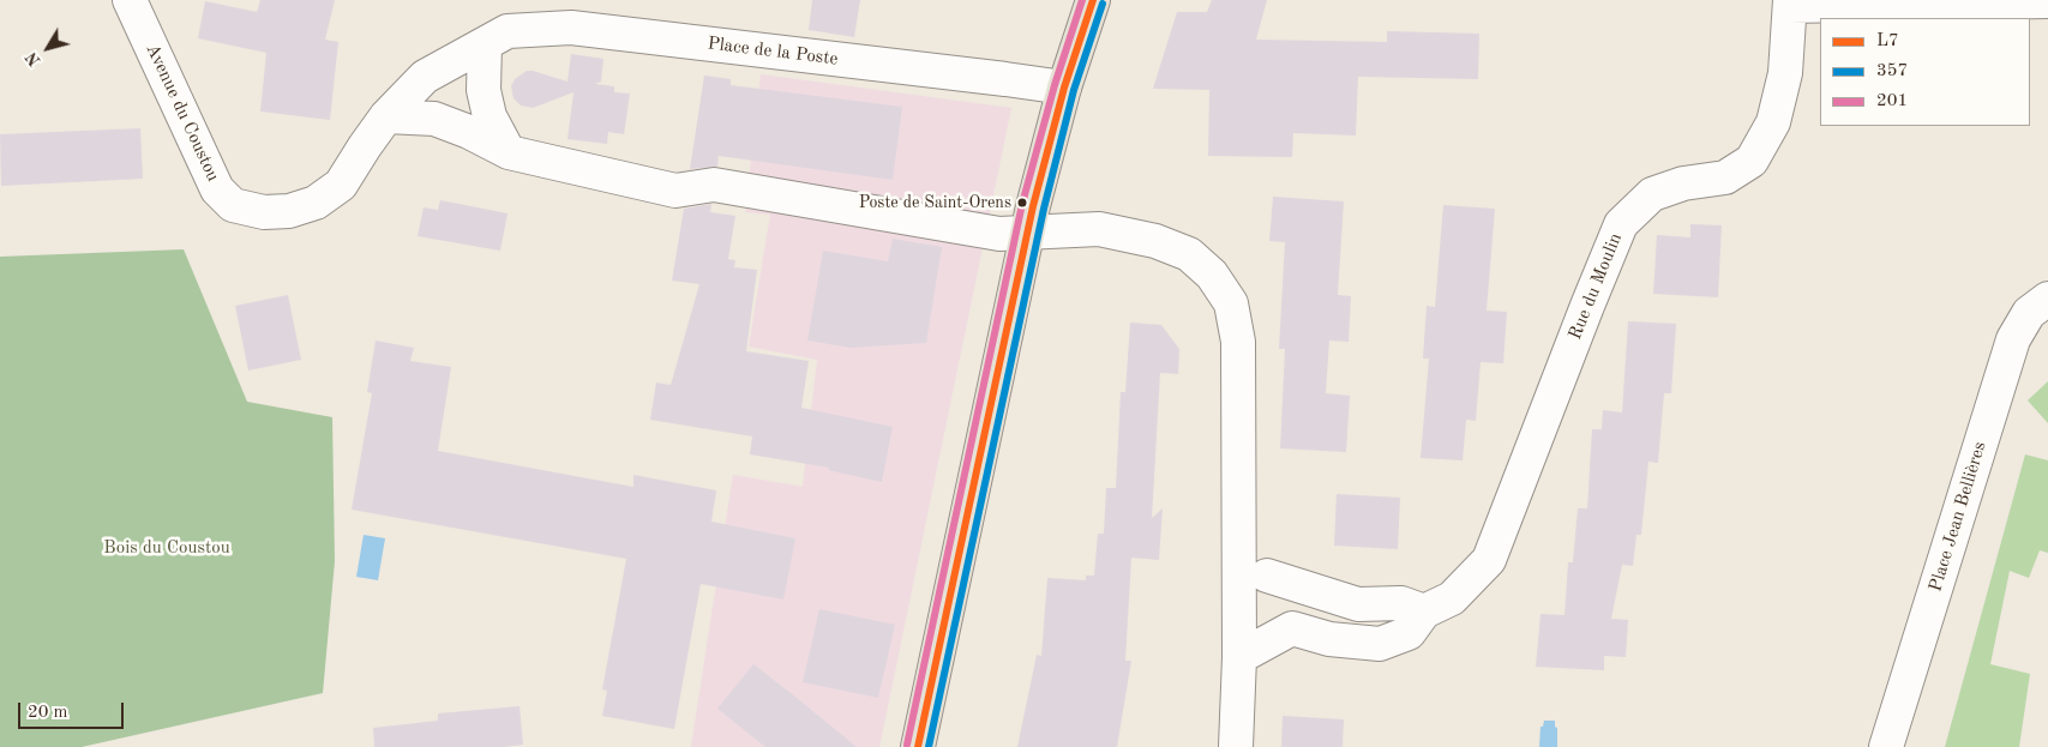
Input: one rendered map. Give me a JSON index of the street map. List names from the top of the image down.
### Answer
{
  "streets": {
    "street": [
      "Place de la Poste",
      "Avenue du Coustou",
      "Rue du Moulin",
      "Place Jean Bellières"
    ]
  },
  "crossings": [
    ["Place de la Poste", "Avenue du Coustou"]
  ],
  "parks": ["Bois du Coustou"],
  "places": ["Poste de Saint-Orens"],
  "lines": ["transit line L7", "transit line 201", "transit line 357"],
  "legend": ["L7", "357", "201"],
  "scale_bar": "20 m",
  "north": "bottom left"
}
